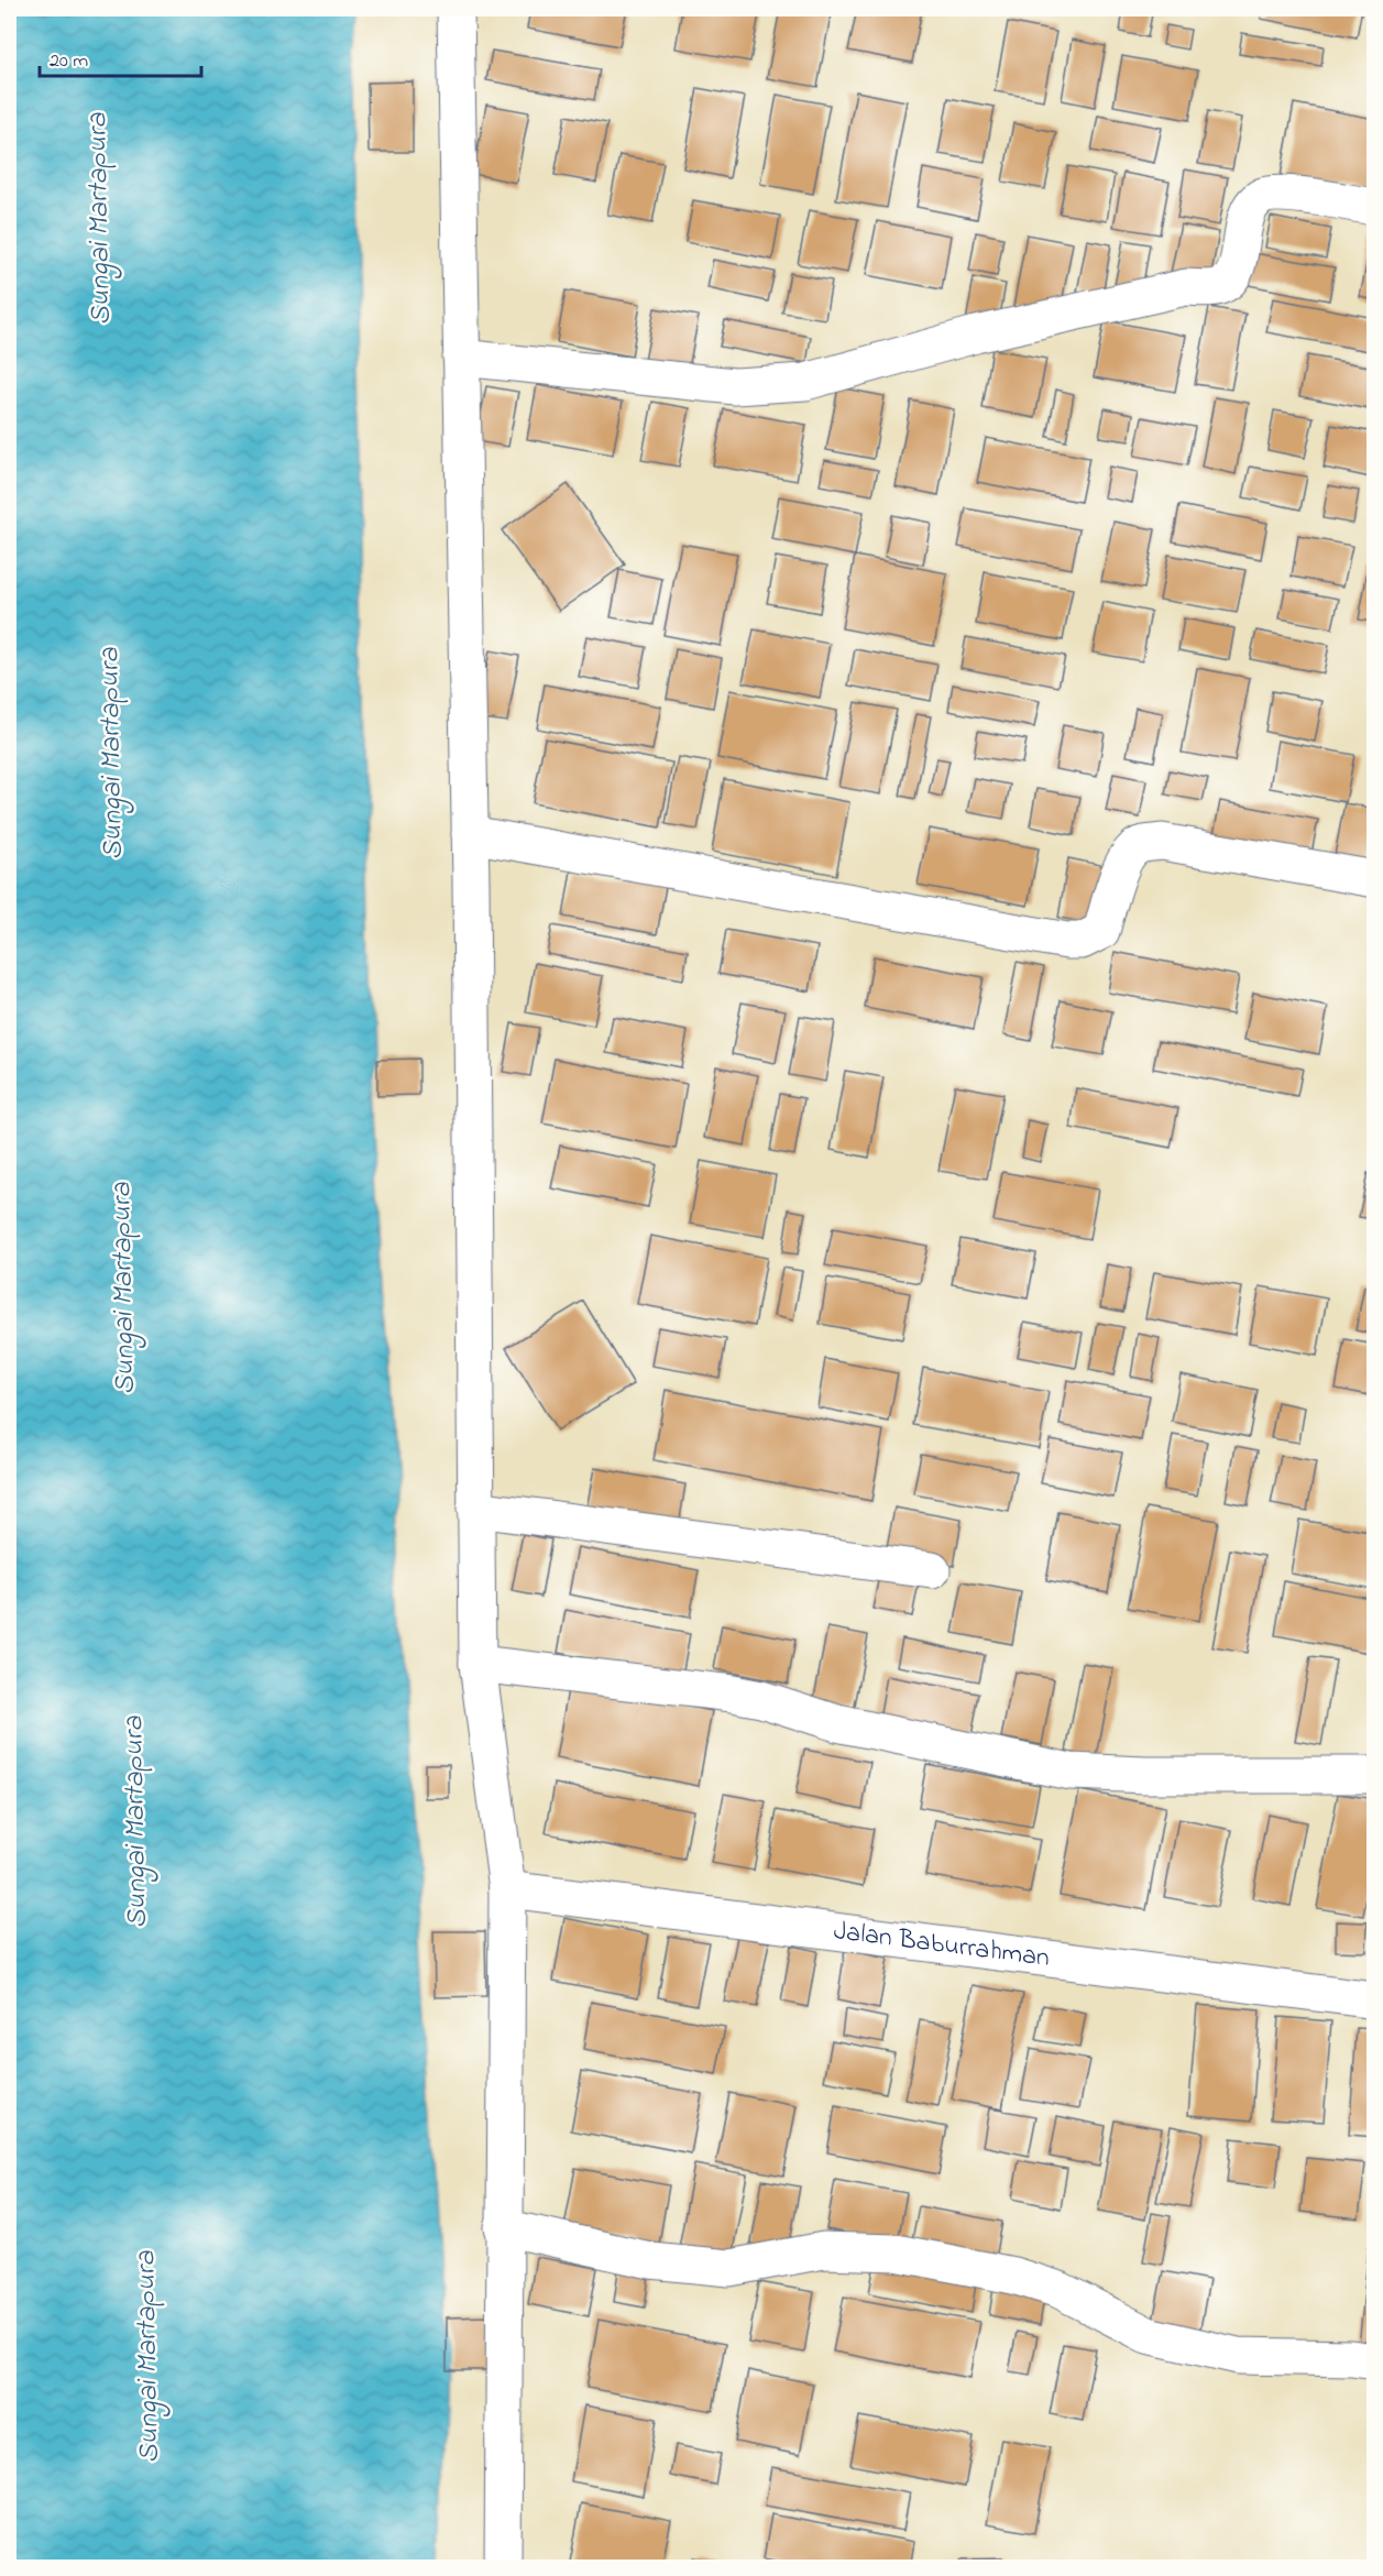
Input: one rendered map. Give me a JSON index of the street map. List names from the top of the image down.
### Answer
{
  "streets": {
    "street": ["Jalan Baburrahman"]
  },
  "water": ["Sungai Martapura"],
  "scale_bar": "20 m"
}
